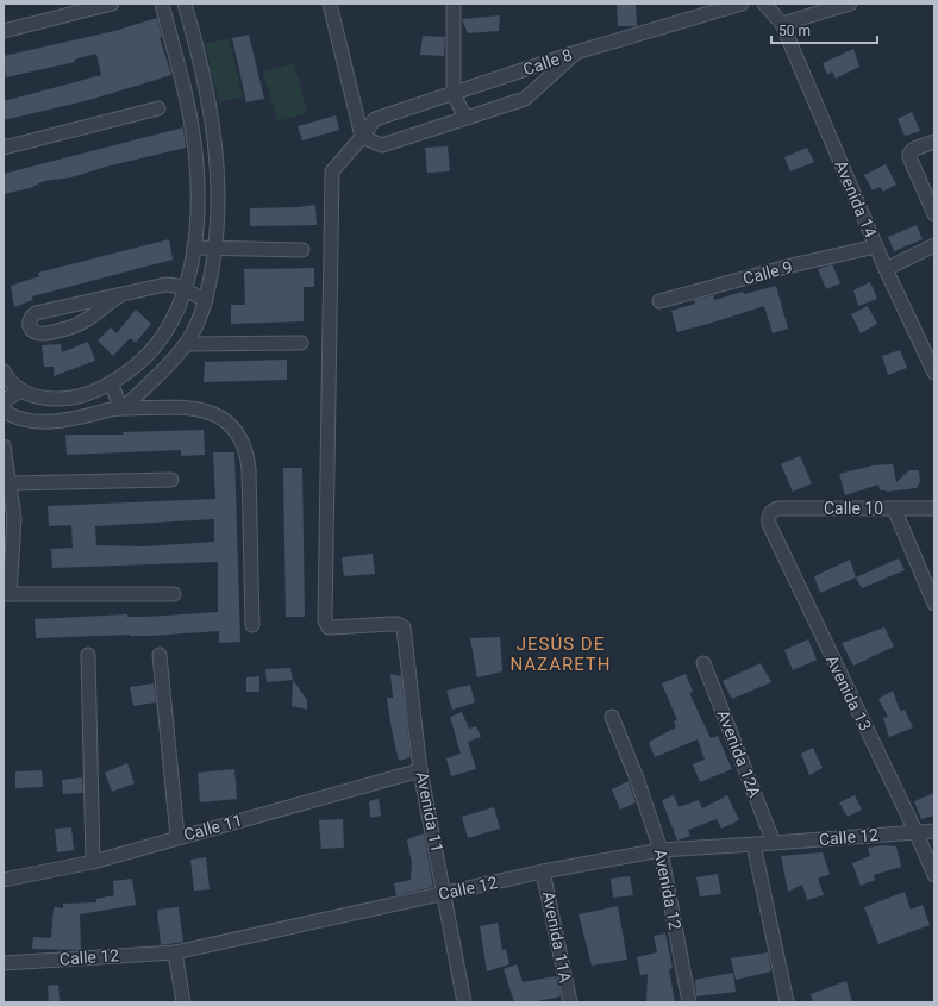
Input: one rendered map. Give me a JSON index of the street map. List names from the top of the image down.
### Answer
{
  "streets": {
    "street": [
      "Calle 8",
      "Avenida 14",
      "Calle 9",
      "Calle 10",
      "Avenida 13",
      "Avenida 12A",
      "Avenida 11",
      "Calle 11",
      "Calle 12",
      "Avenida 12",
      "Avenida 11A"
    ]
  },
  "crossings": [
    ["Calle 8", "Avenida 11"],
    ["Avenida 14", "Calle 9"],
    ["Calle 10", "Avenida 13"],
    ["Avenida 13", "Calle 12"],
    ["Avenida 12A", "Calle 12"],
    ["Avenida 11", "Calle 11"],
    ["Avenida 11", "Calle 12"],
    ["Calle 12", "Avenida 12"],
    ["Calle 12", "Avenida 11A"]
  ],
  "districts": ["JESÚS DE NAZARETH"],
  "scale_bar": "50 m"
}
